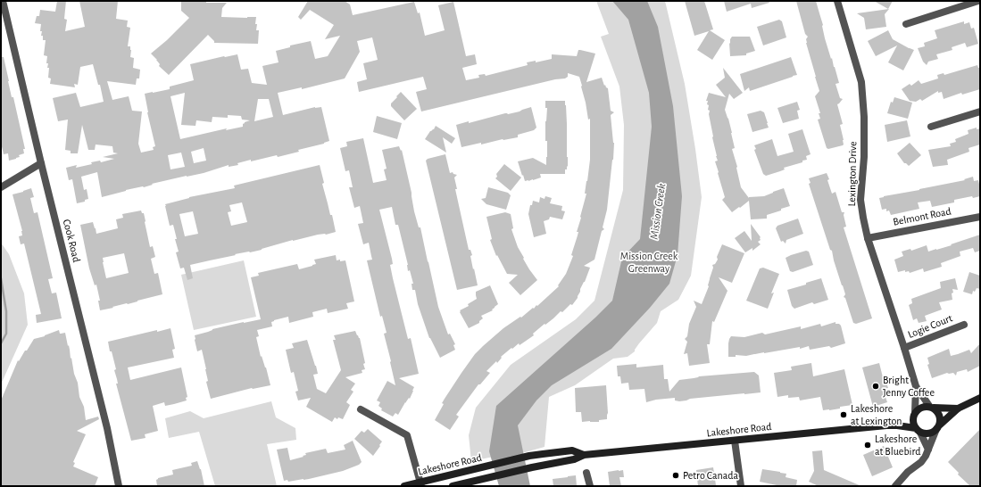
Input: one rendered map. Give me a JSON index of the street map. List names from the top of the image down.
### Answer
{
  "streets": {
    "main road": ["Lakeshore Road"],
    "street": [
      "Lexington Drive",
      "Belmont Road",
      "Cook Road",
      "Logie Court"
    ]
  },
  "crossings": [
    ["Lexington Drive", "Belmont Road"],
    ["Lexington Drive", "Logie Court"],
    ["Lexington Drive", "Lakeshore Road"]
  ],
  "water": ["Mission Creek"],
  "parks": ["Mission Creek Greenway"],
  "places": [
    "Bright Jenny Coffee",
    "Lakeshore at Lexington",
    "Lakeshore at Bluebird",
    "Petro Canada"
  ]
}
